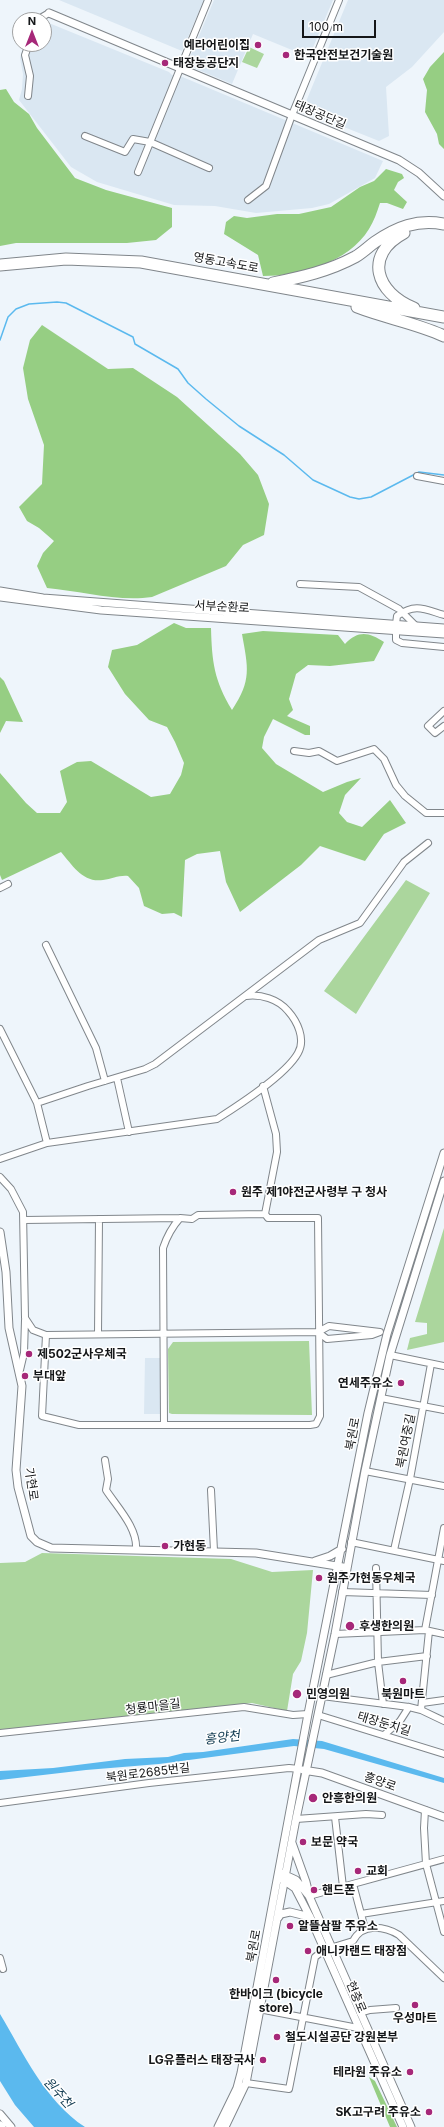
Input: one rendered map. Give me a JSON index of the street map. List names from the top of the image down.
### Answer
{
  "streets": {
    "highway": ["영동고속도로"],
    "street": [
      "태장공단길",
      "서부순환로",
      "북원로",
      "북원여중길",
      "가현로",
      "청룡마을길",
      "태장둔치길",
      "북원로2685번길",
      "흥양로",
      "현충로"
    ]
  },
  "crossings": [
    ["북원로", "북원여중길"],
    ["북원로", "가현로"],
    ["북원로", "청룡마을길"],
    ["북원로", "태장둔치길"],
    ["북원로", "북원로2685번길"],
    ["북원로", "흥양로"],
    ["북원로", "현충로"],
    ["북원로2685번길", "흥양로"]
  ],
  "water": ["흥양천", "원주천"],
  "places": [
    "예라어린이집",
    "한국안전보건기술원",
    "태장농공단지",
    "원주 제1야전군사령부 구 청사",
    "제502군사우체국",
    "부대앞",
    "연세주유소",
    "가현동",
    "원주가현동우체국",
    "후생한의원",
    "북원마트",
    "민영의원",
    "안흥한의원",
    "보문 약국",
    "교회",
    "핸드폰",
    "알뜰삼팔 주유소",
    "애니카랜드 태장점",
    "한바이크 (bicycle store)",
    "우성마트",
    "철도시설공단 강원본부",
    "LG유플러스 태장국사",
    "테라원 주유소",
    "SK고구려 주유소"
  ],
  "scale_bar": "100 m",
  "north": "top"
}
